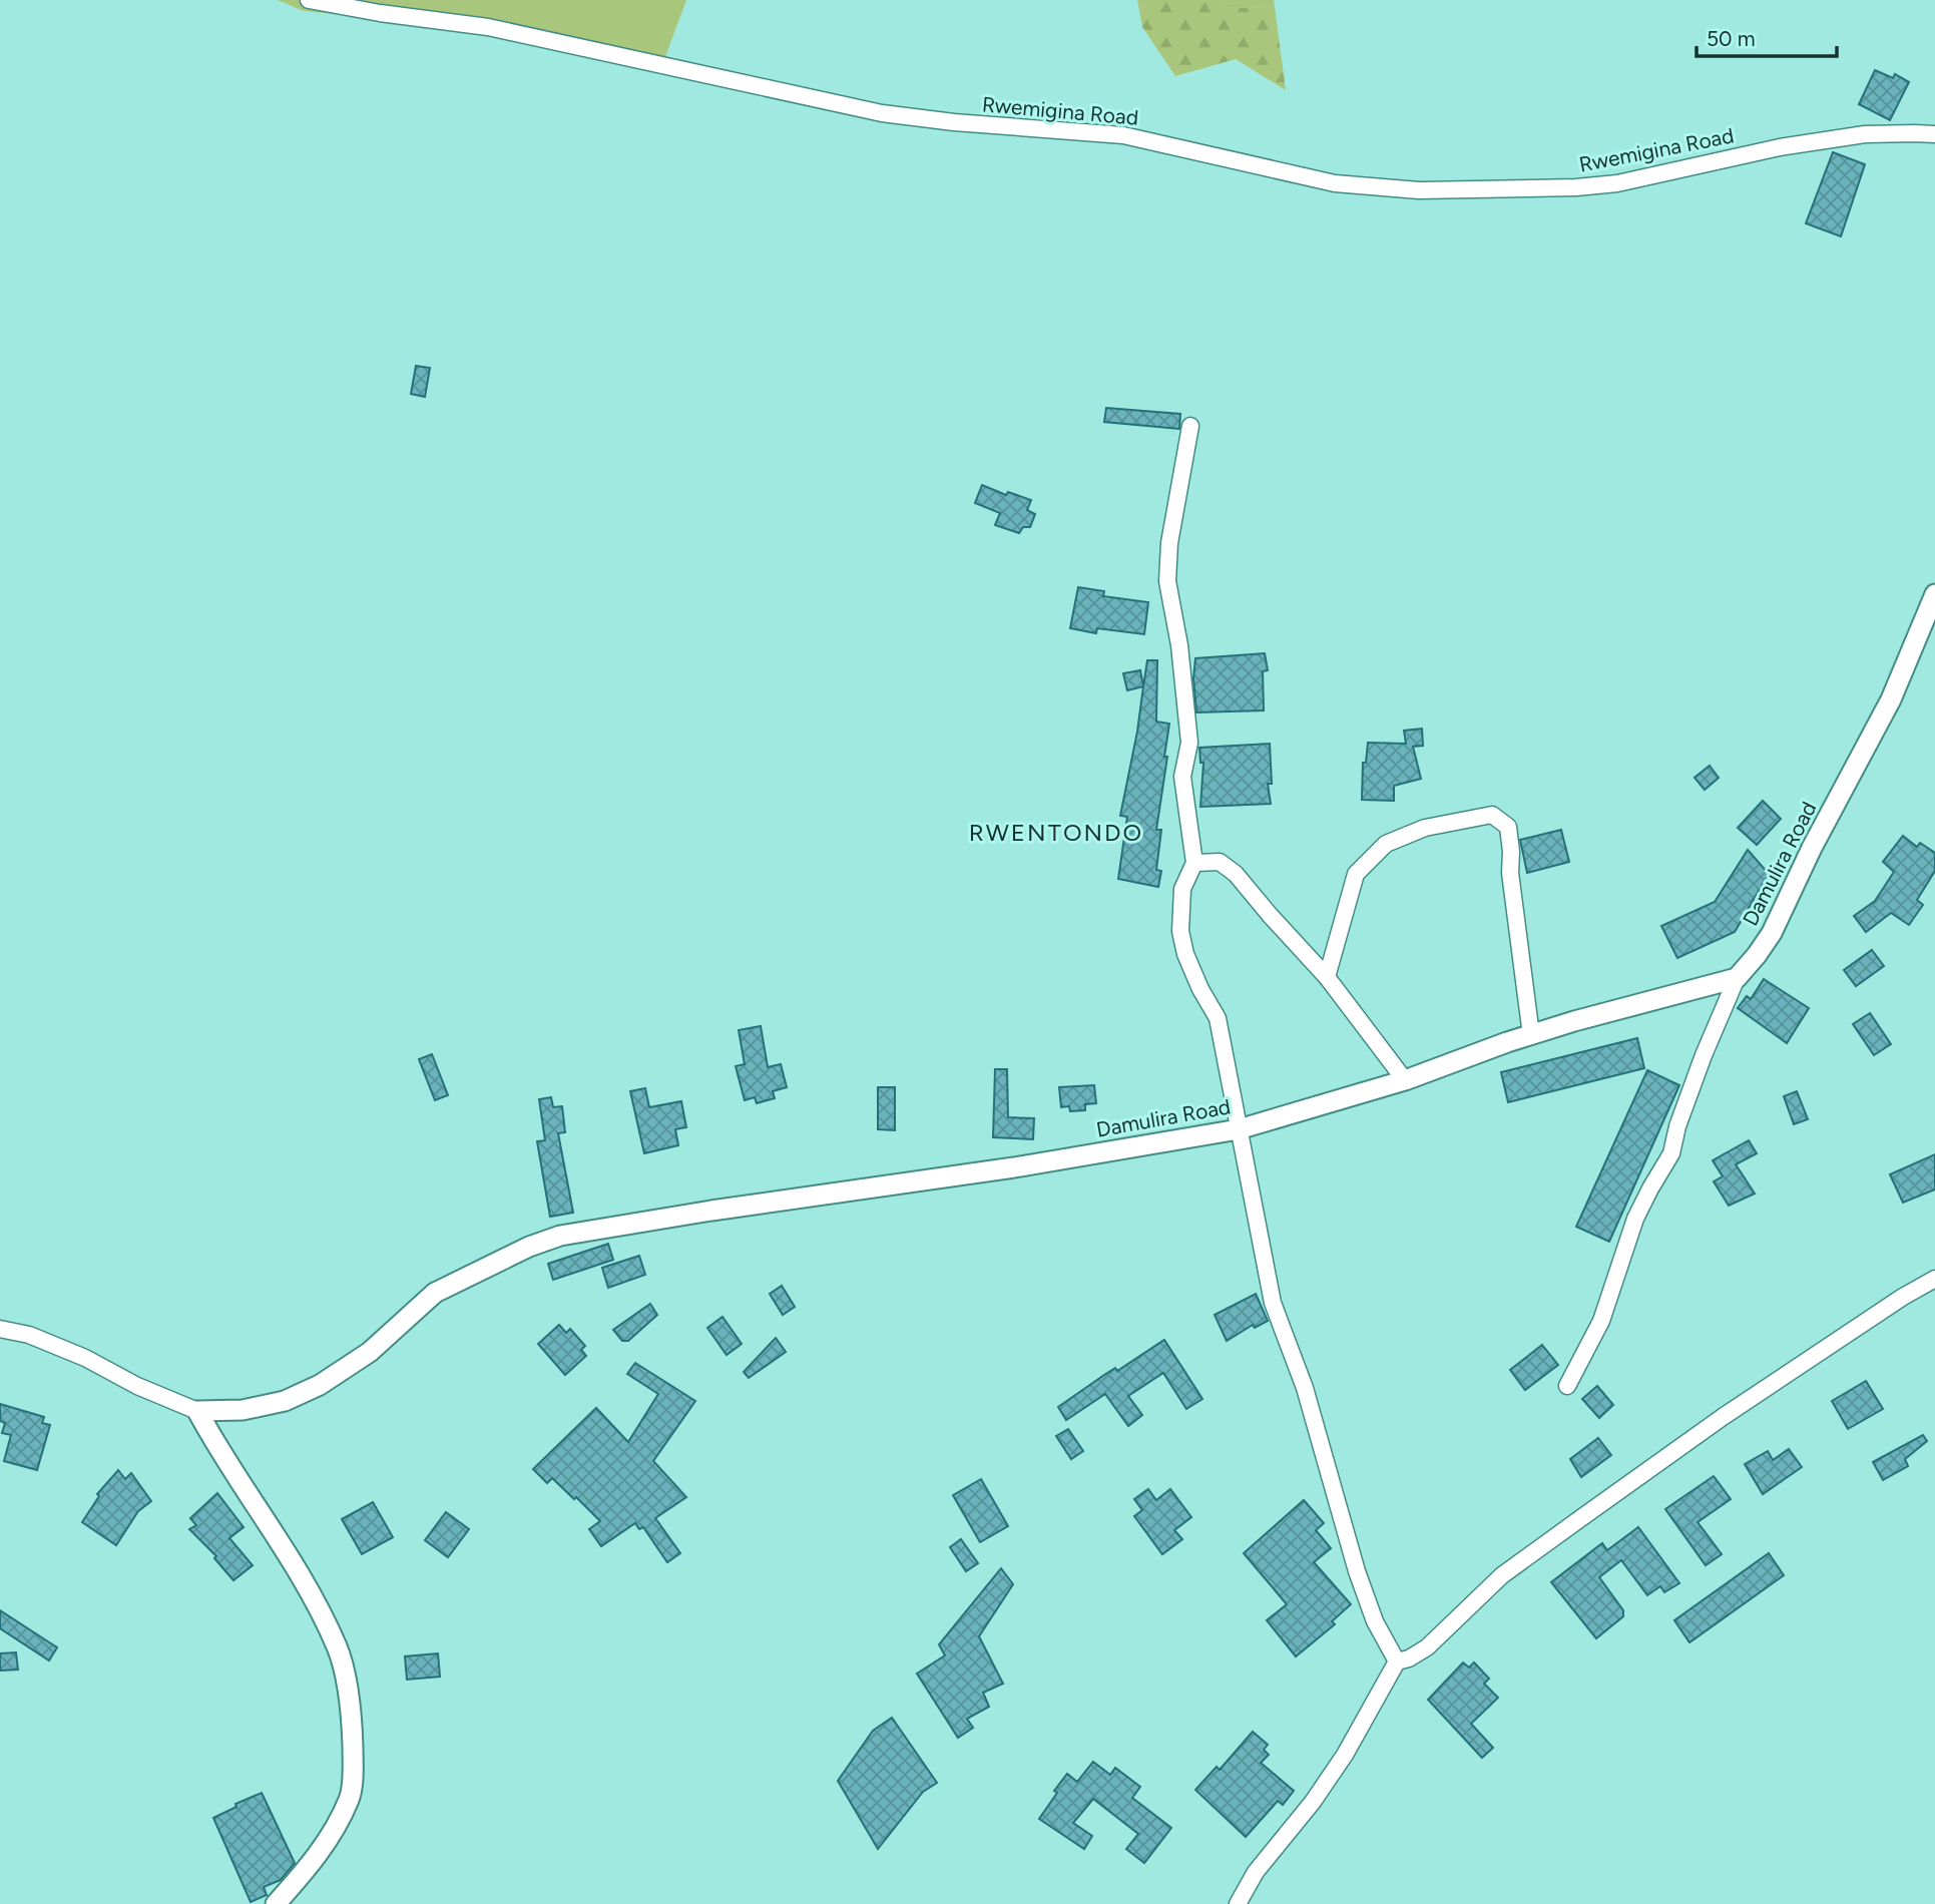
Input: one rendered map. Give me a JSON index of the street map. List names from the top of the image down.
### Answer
{
  "streets": {
    "street": ["Rwemigina Road", "Damulira Road"]
  },
  "districts": ["RWENTONDO"],
  "scale_bar": "50 m"
}
